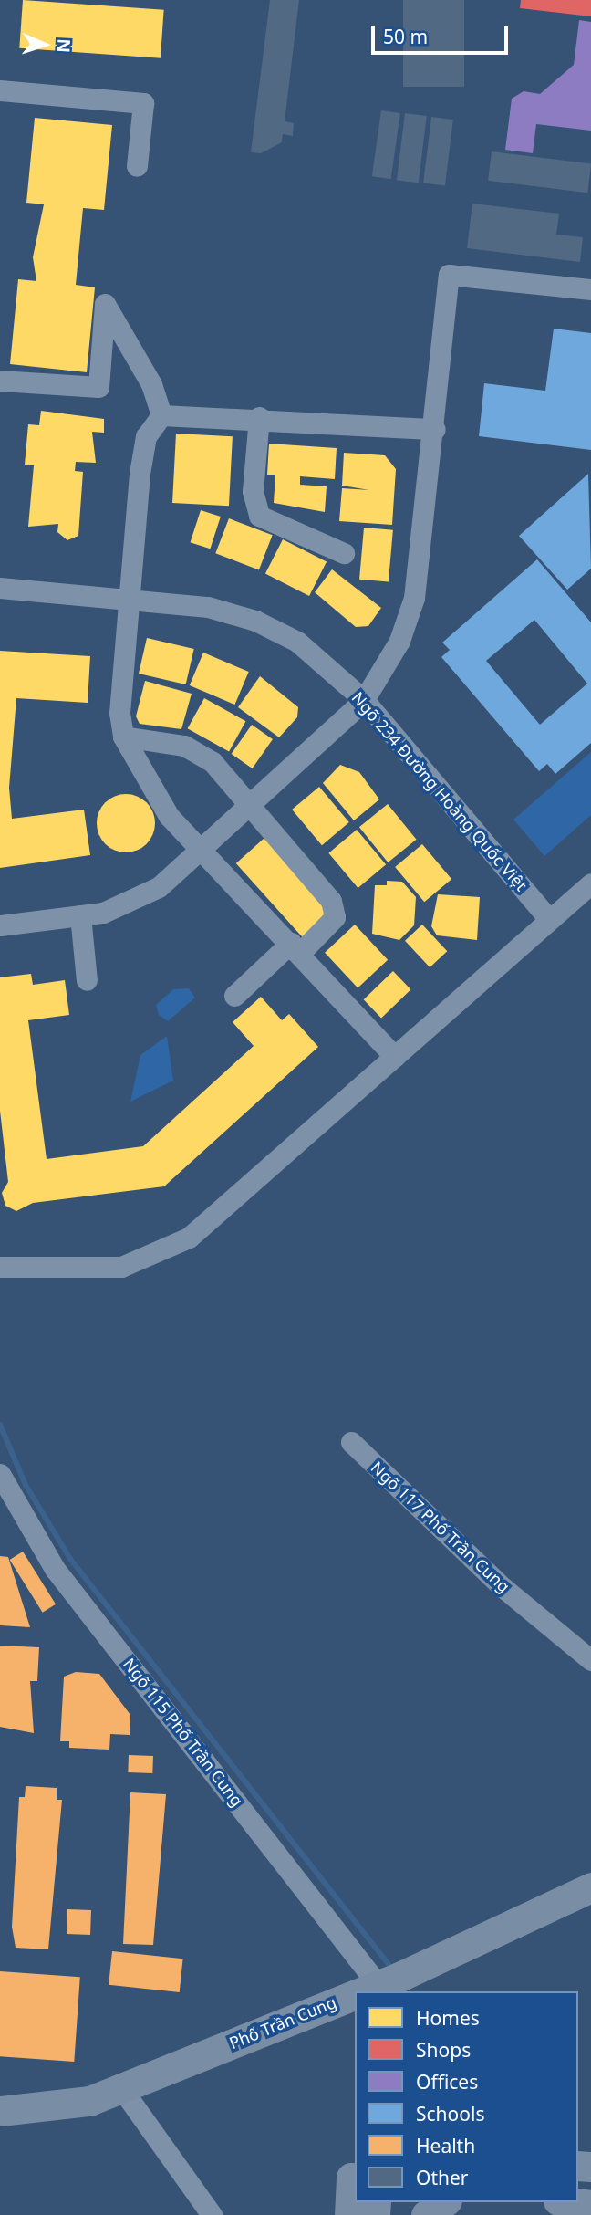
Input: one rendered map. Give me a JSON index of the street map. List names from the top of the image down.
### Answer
{
  "streets": {
    "main road": ["Phố Trần Cung"],
    "street": ["Ngõ 234 Đường Hoàng Quốc Việt", "Ngõ 117 Phố Trần Cung", "Ngõ 115 Phố Trần Cung"]
  },
  "crossings": [
    ["Ngõ 115 Phố Trần Cung", "Phố Trần Cung"]
  ],
  "legend": [
    "Homes",
    "Shops",
    "Offices",
    "Schools",
    "Health",
    "Other"
  ],
  "scale_bar": "50 m",
  "north": "right"
}
